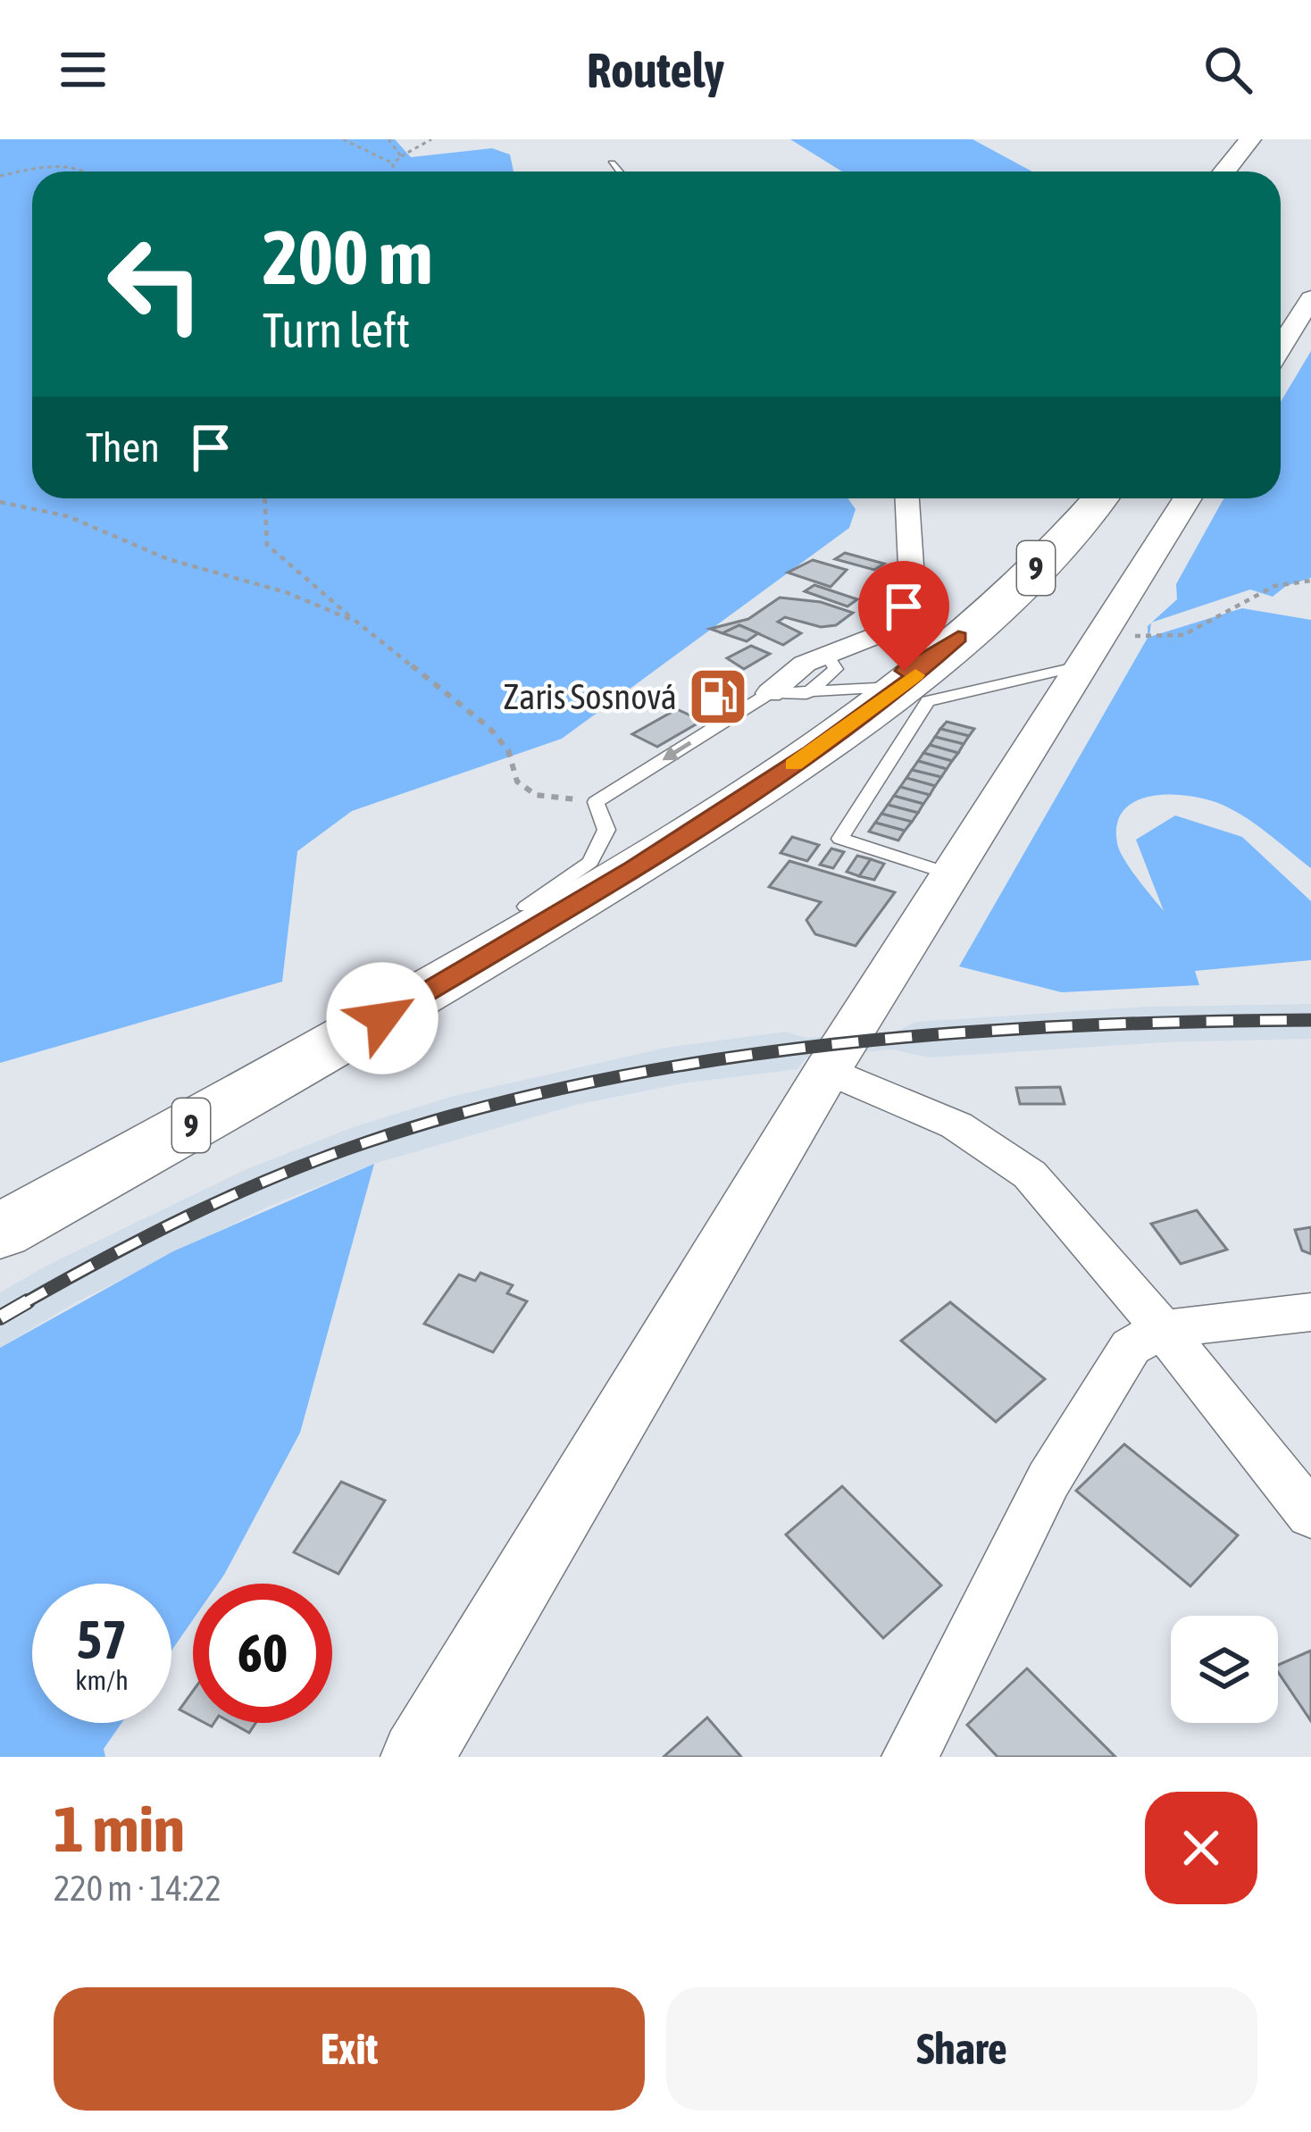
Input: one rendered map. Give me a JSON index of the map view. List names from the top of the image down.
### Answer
{
  "streets": {
    "main road": ["9"]
  },
  "places": {
    "fuel station": ["Zaris Sosnová"]
  },
  "page": {
    "header": "Routely",
    "turn": ["200 m", "Turn left"],
    "then": "Then",
    "speed": "57 km/h",
    "limit": "60",
    "heading": ["1 min", "220 m · 14:22"],
    "buttons": ["Exit", "Share"]
  }
}
